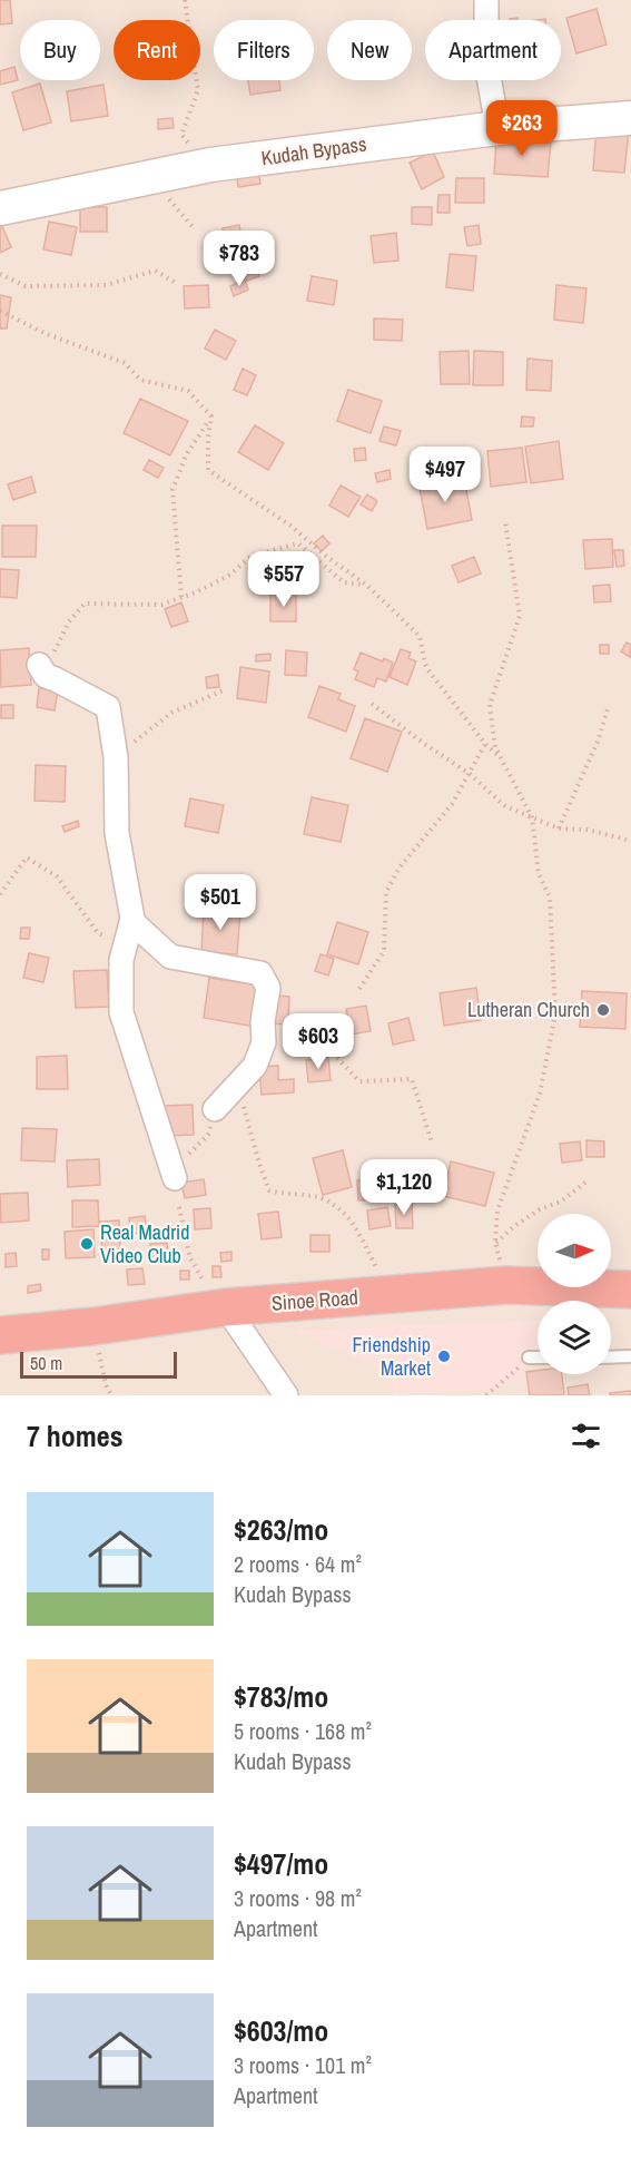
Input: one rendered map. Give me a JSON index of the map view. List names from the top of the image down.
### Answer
{
  "streets": {
    "highway": ["Sinoe Road"],
    "street": ["Kudah Bypass"]
  },
  "places": ["Lutheran Church", "Real Madrid Video Club", "Friendship Market"],
  "scale_bar": "50 m",
  "north": "right",
  "page": {
    "chip": [
      "Buy",
      "Rent",
      "Filters",
      "New",
      "Apartment"
    ],
    "price": [
      "$263",
      "$783",
      "$497",
      "$557",
      "$501",
      "$603",
      "$1,120"
    ],
    "scale": "50 m",
    "heading": "7 homes",
    "list": [
      {
        "name": "$263/mo",
        "note": "2 rooms · 64 m² · Kudah Bypass"
      },
      {
        "name": "$783/mo",
        "note": "5 rooms · 168 m² · Kudah Bypass"
      },
      {
        "name": "$497/mo",
        "note": "3 rooms · 98 m² · Apartment"
      },
      {
        "name": "$603/mo",
        "note": "3 rooms · 101 m² · Apartment"
      }
    ]
  }
}
